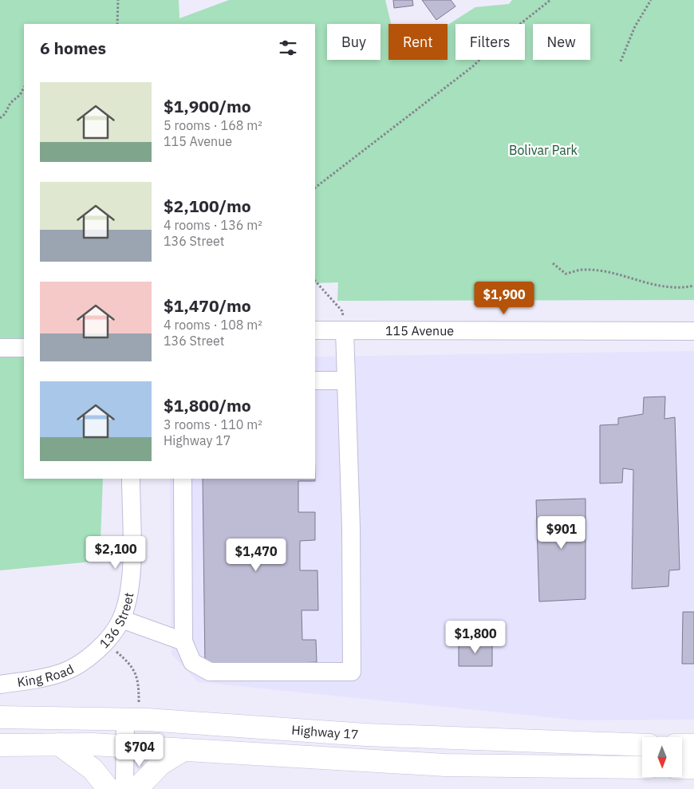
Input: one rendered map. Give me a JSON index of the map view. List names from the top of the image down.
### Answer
{
  "streets": {
    "highway": ["Highway 17"],
    "street": ["115 Avenue", "136 Street", "King Road"]
  },
  "crossings": [
    ["136 Street", "King Road"]
  ],
  "parks": ["Bolivar Park"],
  "north": "bottom",
  "page": {
    "chip": [
      "Buy",
      "Rent",
      "Filters",
      "New"
    ],
    "heading": "6 homes",
    "list": [
      {
        "name": "$1,900/mo",
        "note": "5 rooms · 168 m² · 115 Avenue"
      },
      {
        "name": "$2,100/mo",
        "note": "4 rooms · 136 m² · 136 Street"
      },
      {
        "name": "$1,470/mo",
        "note": "4 rooms · 108 m² · 136 Street"
      },
      {
        "name": "$1,800/mo",
        "note": "3 rooms · 110 m² · Highway 17"
      }
    ],
    "price": [
      "$1,900",
      "$901",
      "$2,100",
      "$1,470",
      "$1,800",
      "$704"
    ]
  }
}
